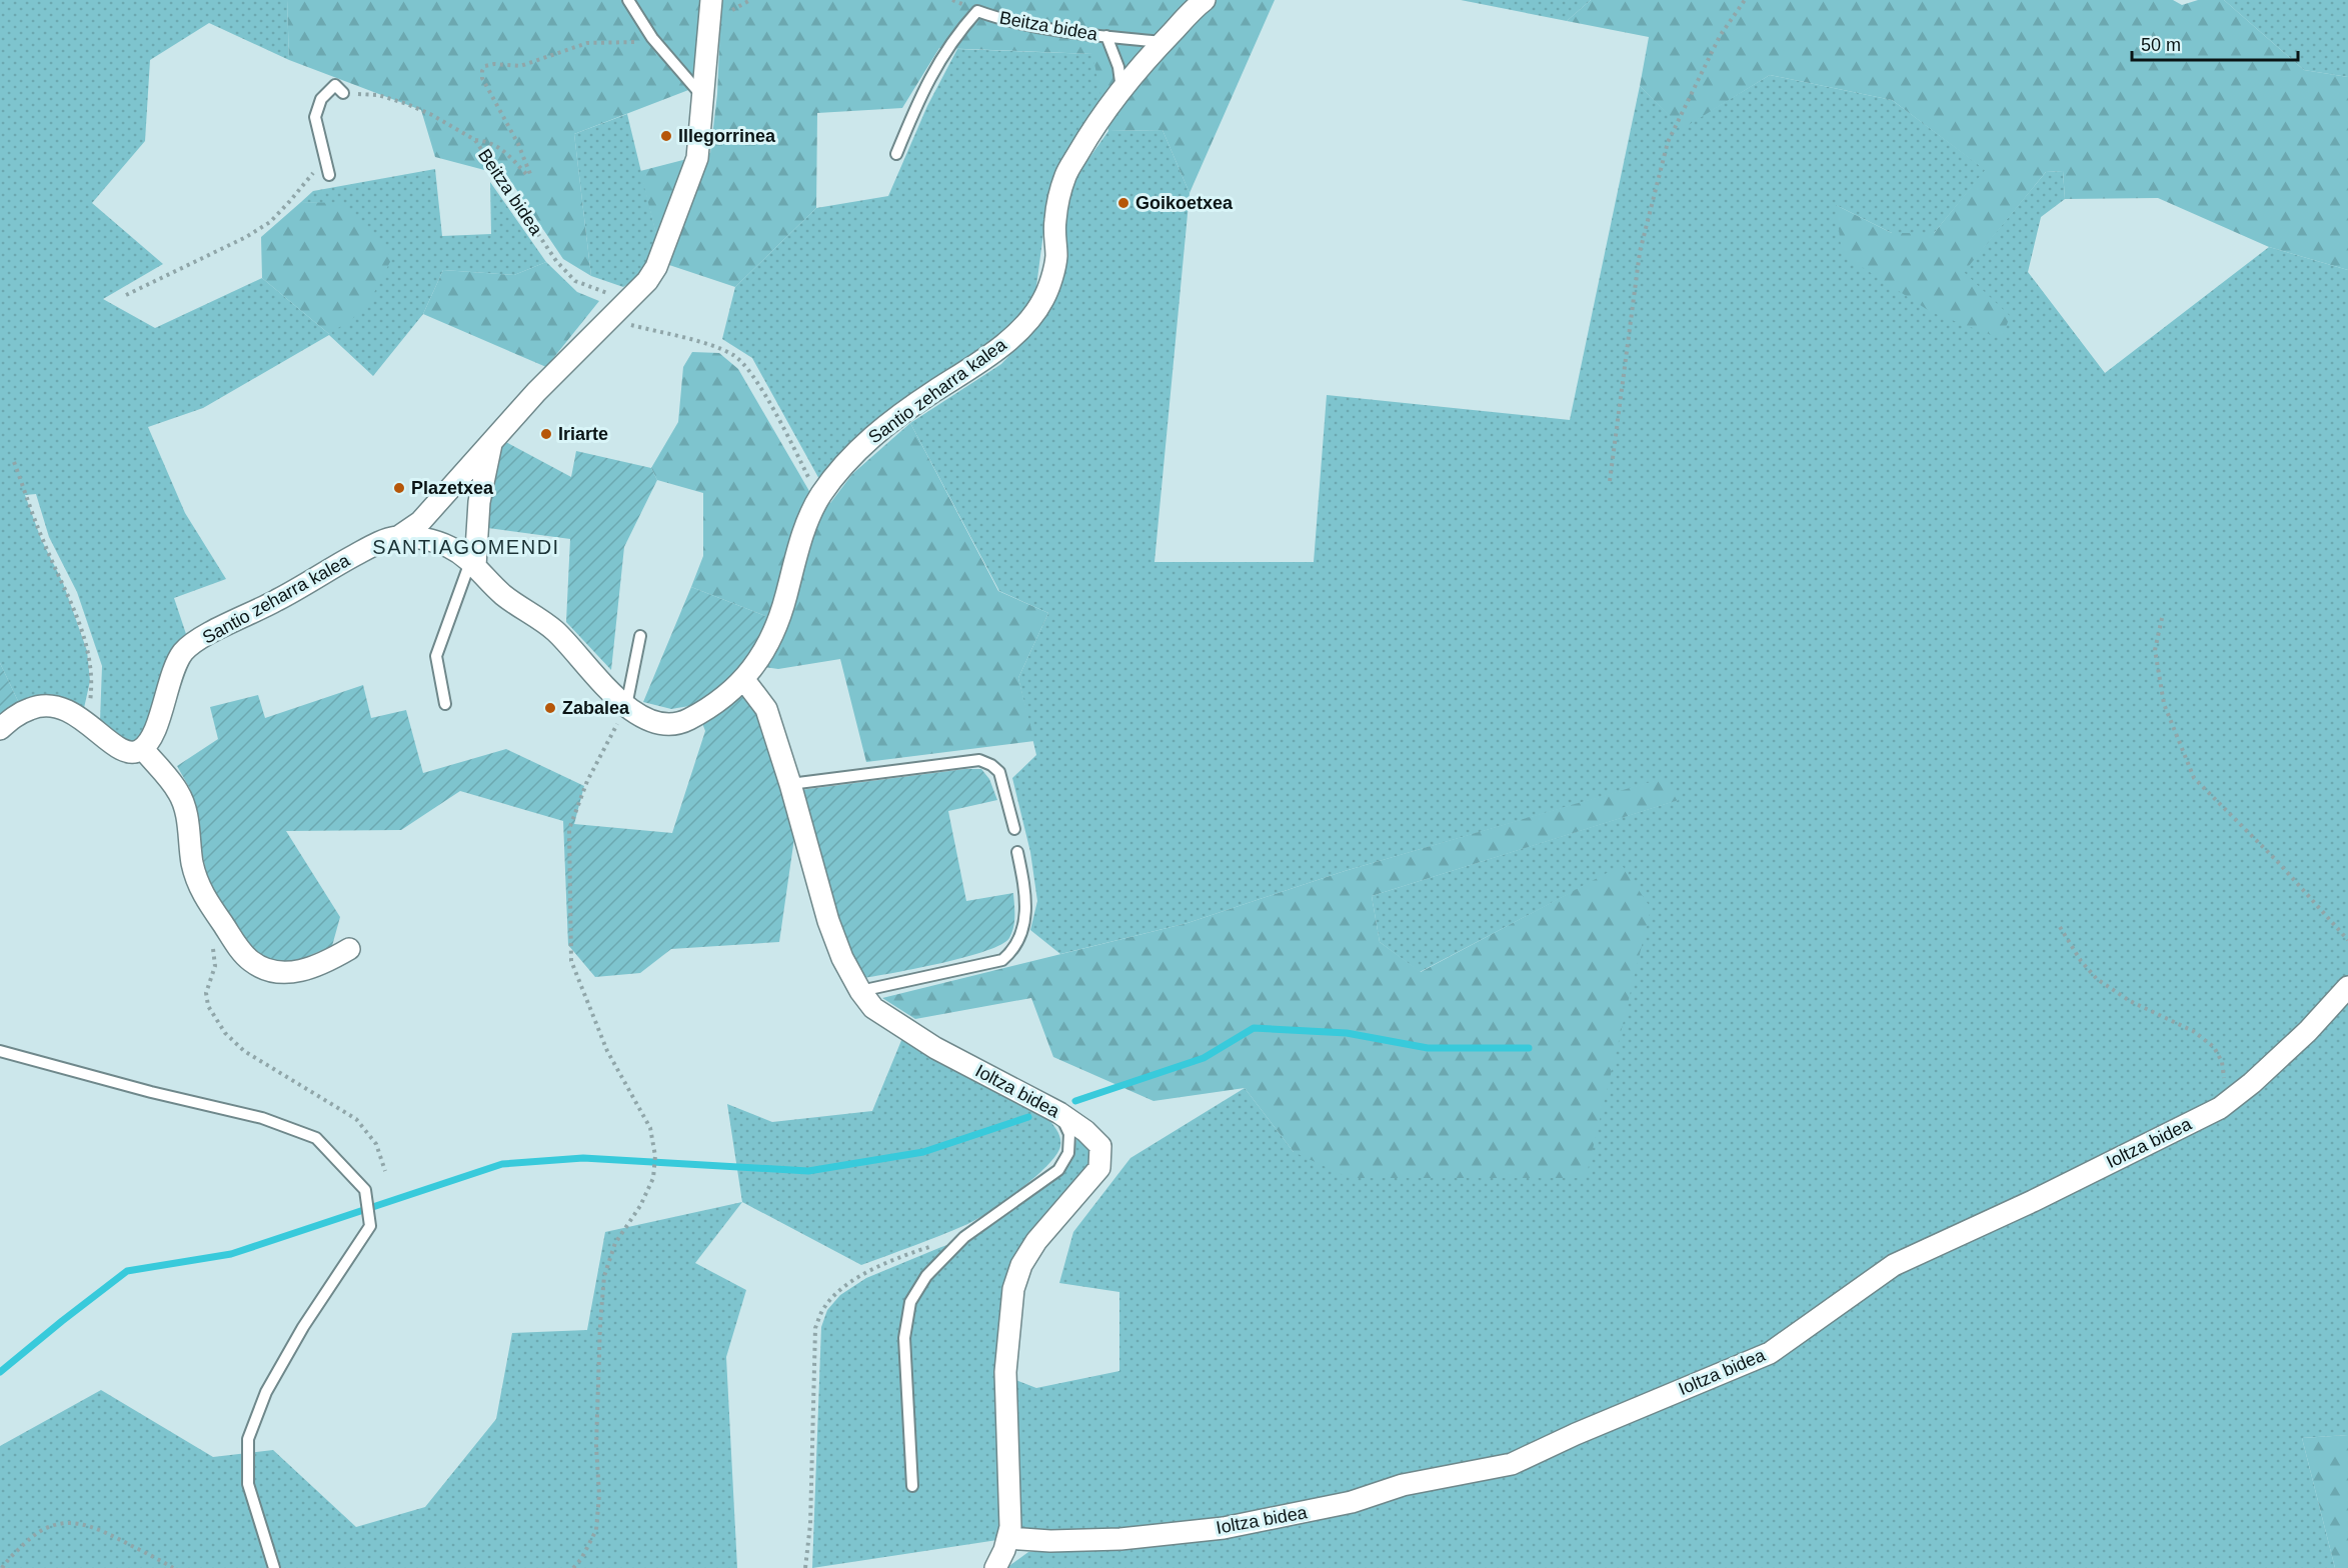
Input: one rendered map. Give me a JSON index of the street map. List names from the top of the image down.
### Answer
{
  "streets": {
    "street": ["Santio zeharra kalea", "Ioltza bidea"],
    "lane": ["Beitza bidea"]
  },
  "crossings": [
    ["Beitza bidea", "Santio zeharra kalea"],
    ["Santio zeharra kalea", "Ioltza bidea"]
  ],
  "districts": ["SANTIAGOMENDI"],
  "places": [
    "Illegorrinea",
    "Goikoetxea",
    "Iriarte",
    "Plazetxea",
    "Zabalea"
  ],
  "scale_bar": "50 m"
}
